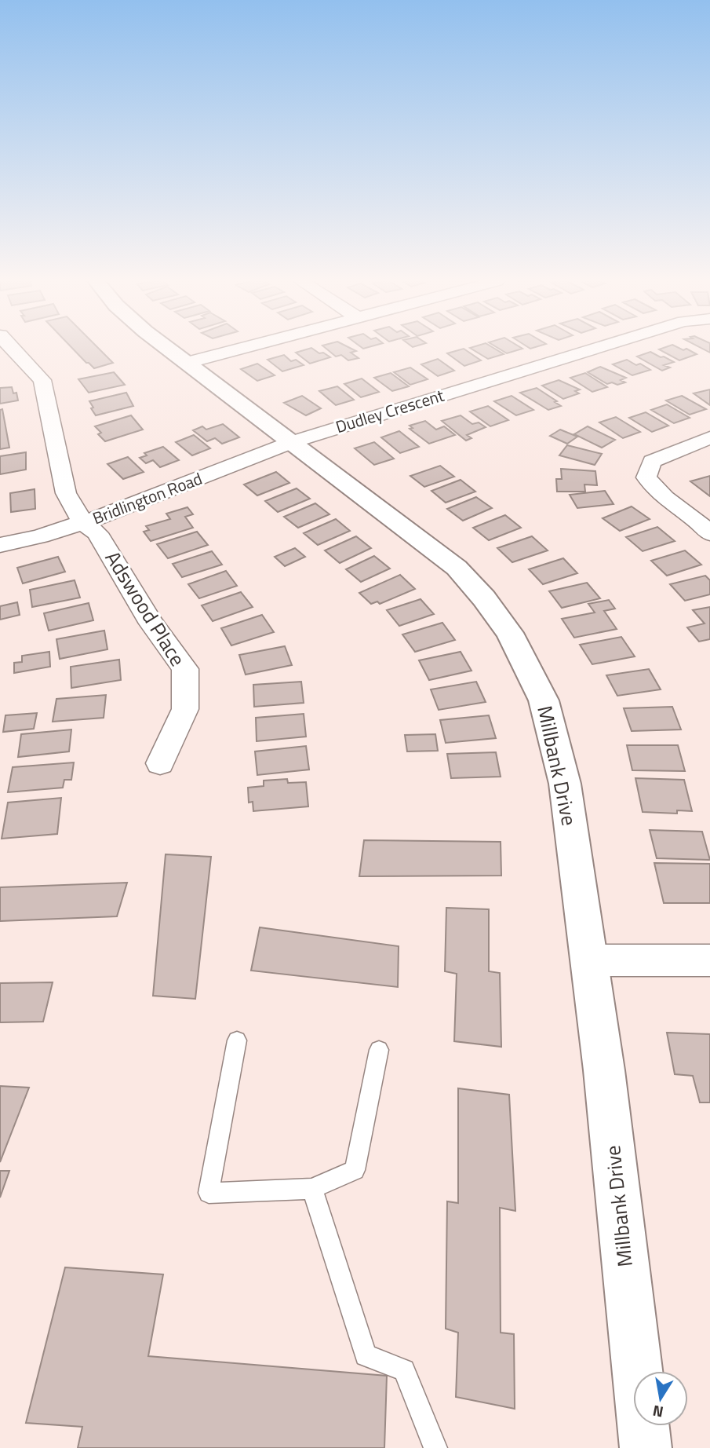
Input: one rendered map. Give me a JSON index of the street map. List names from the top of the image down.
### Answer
{
  "streets": {
    "street": [
      "Dudley Crescent",
      "Bridlington Road",
      "Adswood Place",
      "Millbank Drive"
    ]
  },
  "crossings": [
    ["Dudley Crescent", "Bridlington Road"],
    ["Dudley Crescent", "Millbank Drive"],
    ["Bridlington Road", "Adswood Place"],
    ["Bridlington Road", "Millbank Drive"]
  ],
  "north": "bottom"
}
